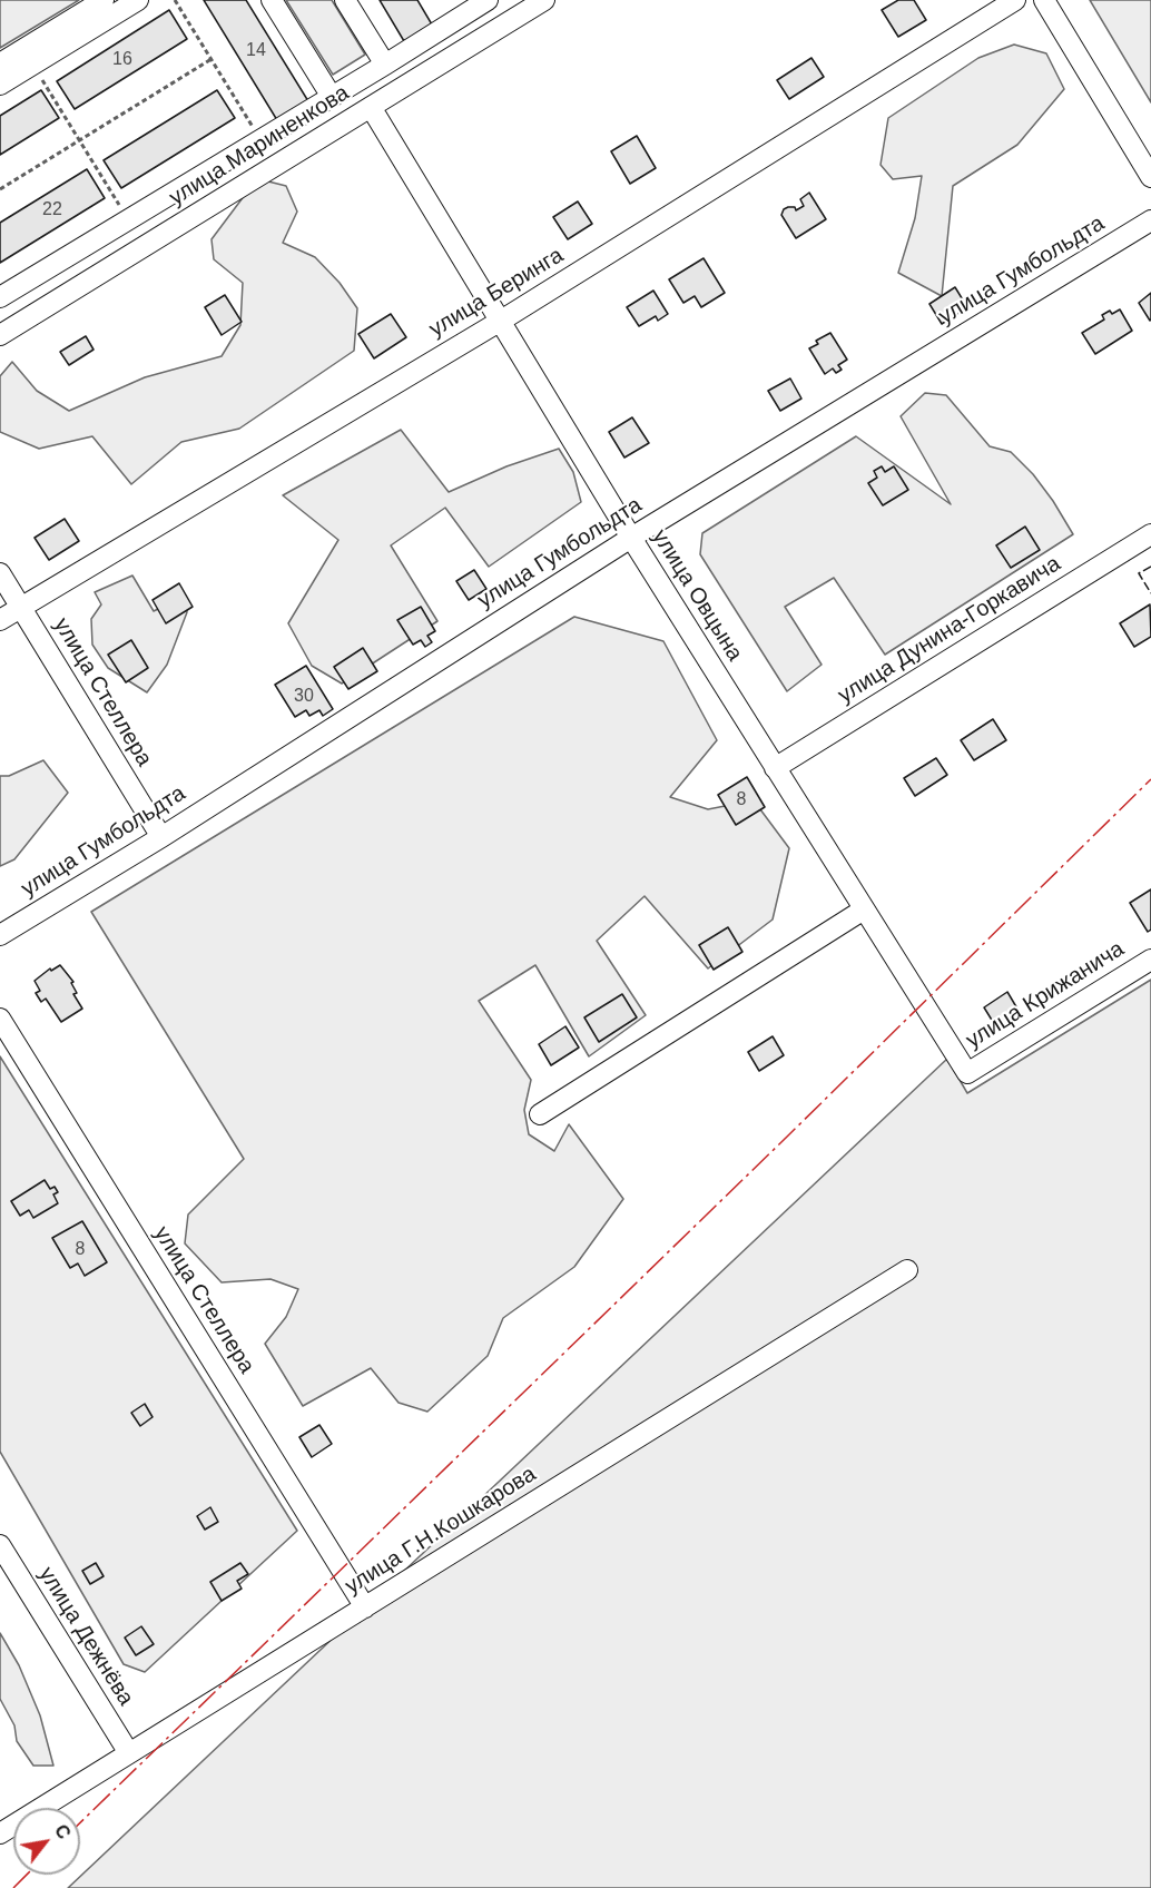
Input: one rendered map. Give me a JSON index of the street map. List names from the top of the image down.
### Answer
{
  "streets": {
    "street": [
      "улица Мариненкова",
      "улица Гумбольдта",
      "улица Беринга",
      "улица Овцына",
      "улица Дунина-Горкавича",
      "улица Стеллера",
      "улица Крижанича",
      "улица Г.Н.Кошкарова",
      "улица Дежнёва"
    ]
  },
  "crossings": [
    ["улица Мариненкова", "улица Овцына"],
    ["улица Гумбольдта", "улица Овцына"],
    ["улица Гумбольдта", "улица Стеллера"],
    ["улица Беринга", "улица Овцына"],
    ["улица Беринга", "улица Стеллера"],
    ["улица Овцына", "улица Дунина-Горкавича"],
    ["улица Овцына", "улица Крижанича"],
    ["улица Стеллера", "улица Г.Н.Кошкарова"],
    ["улица Г.Н.Кошкарова", "улица Дежнёва"]
  ],
  "house_numbers": [
    "14",
    "16",
    "22",
    "30",
    "8",
    "8"
  ],
  "north": "top right"
}
